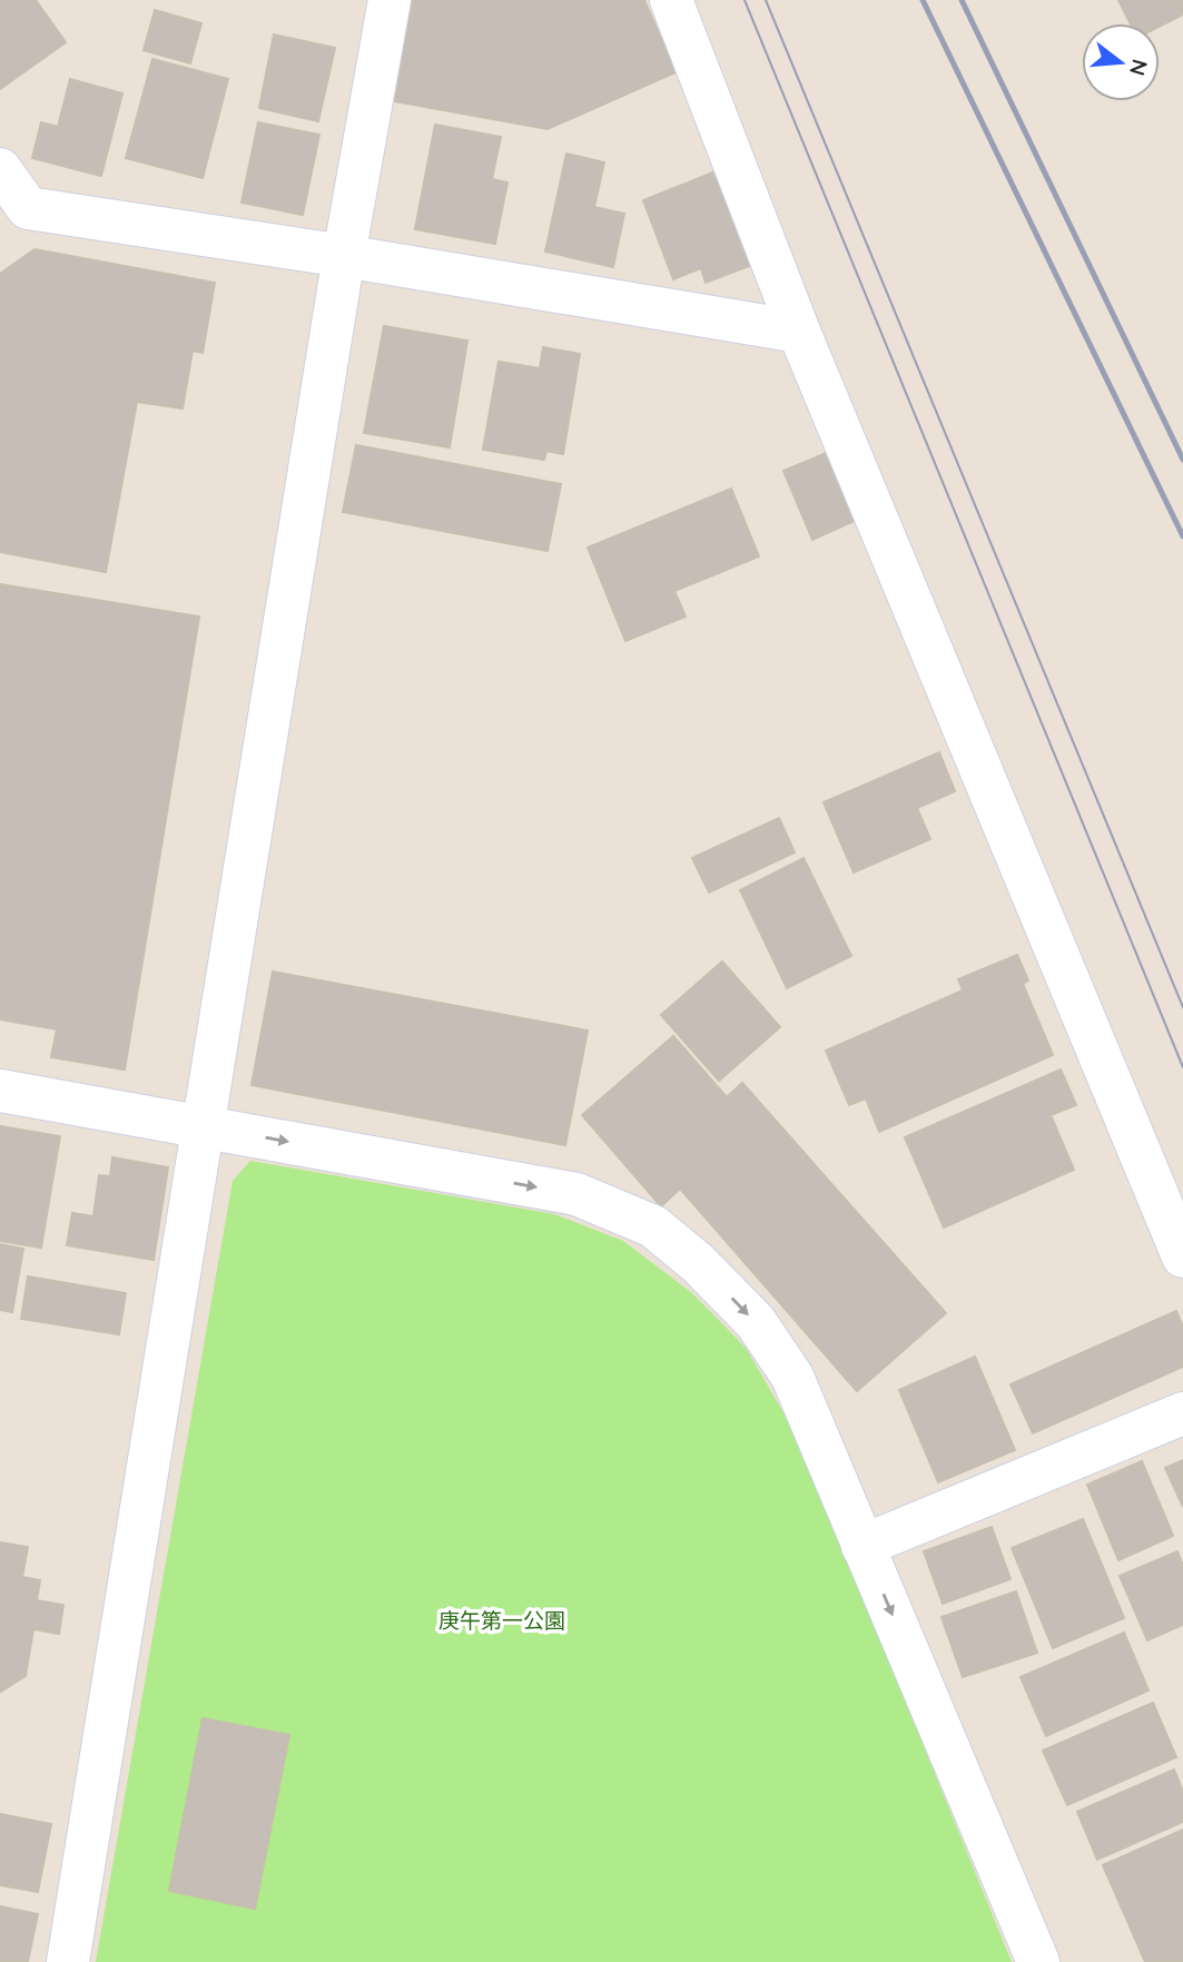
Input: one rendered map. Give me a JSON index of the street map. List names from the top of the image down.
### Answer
{
  "parks": ["庚午第一公園"],
  "north": "right"
}
